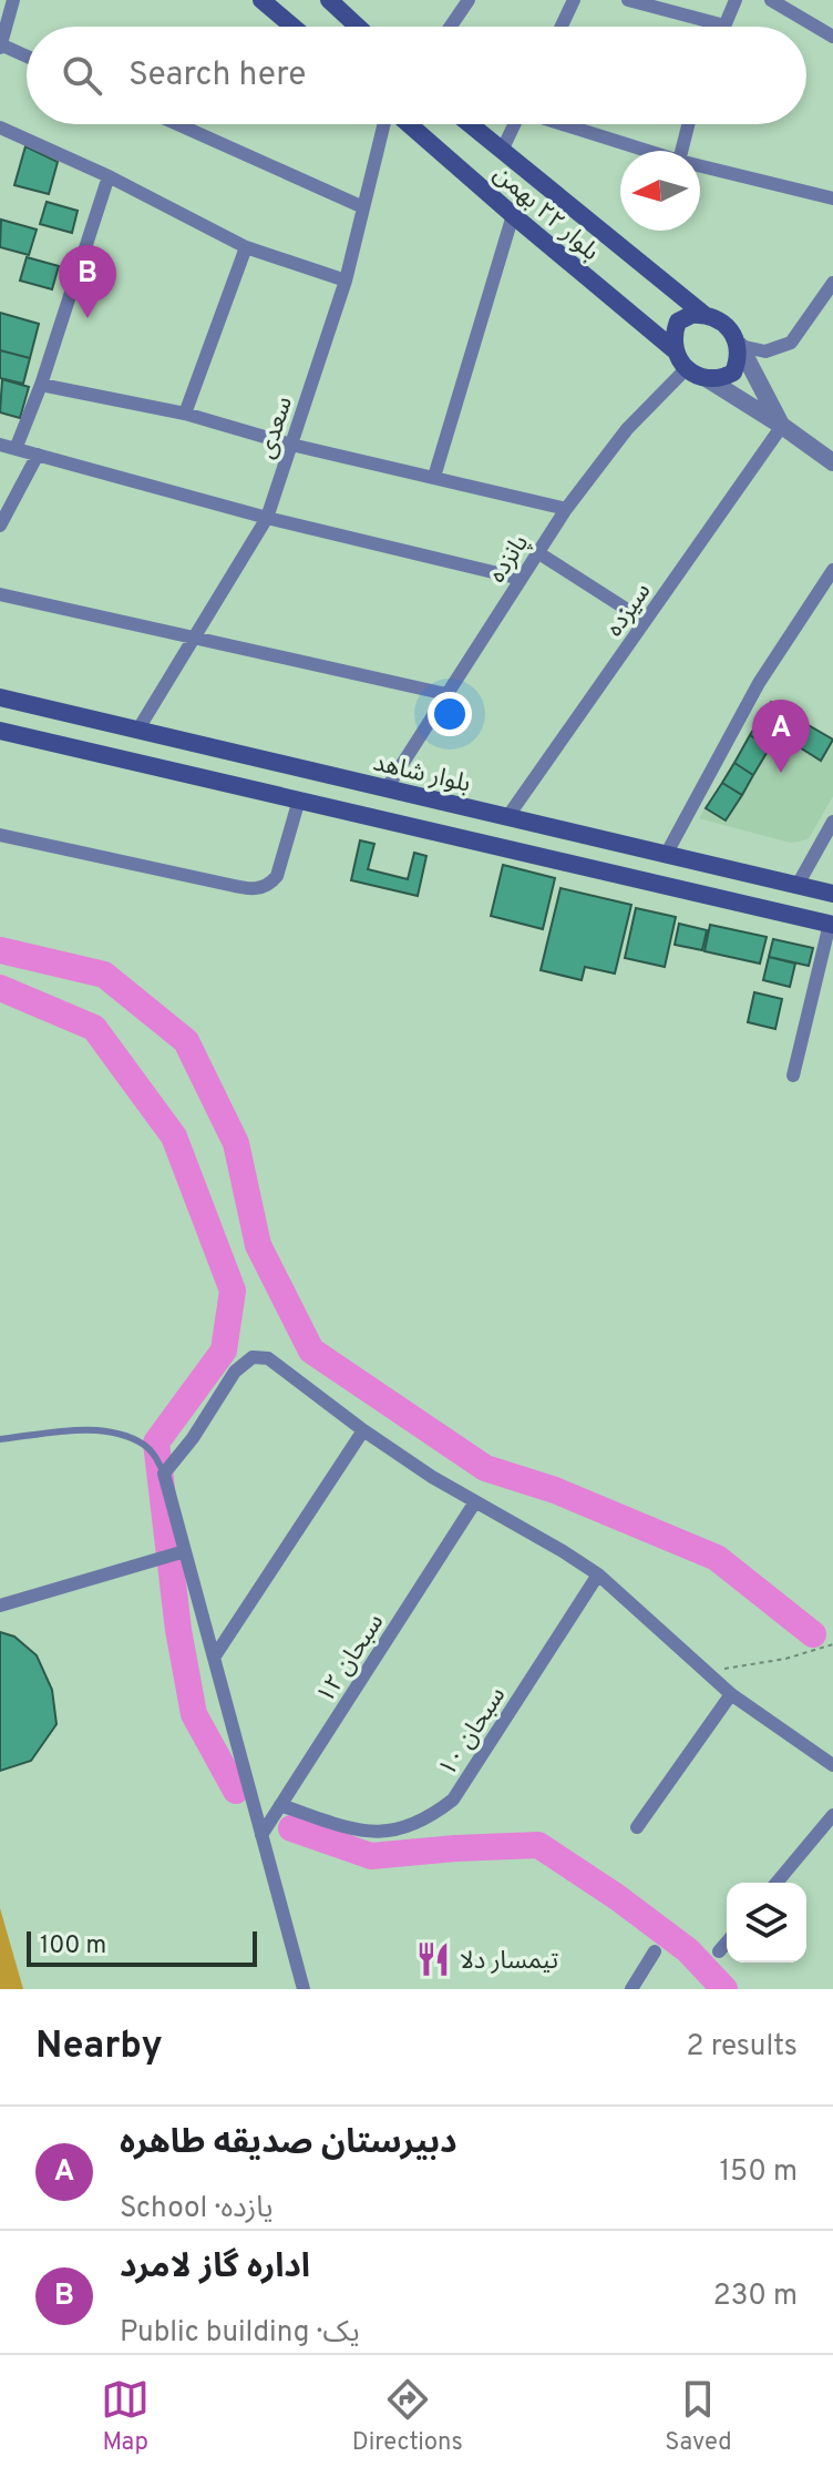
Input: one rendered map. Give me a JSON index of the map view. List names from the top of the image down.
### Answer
{
  "streets": {
    "main road": ["بلوار ۲۲ بهمن", "بلوار شاهد"],
    "street": [
      "سعدی",
      "پانزده",
      "سیزده",
      "سبحان ۱۲",
      "سبحان ۱۰"
    ]
  },
  "crossings": [
    ["بلوار ۲۲ بهمن", "پانزده"],
    ["سعدی", "بلوار شاهد"],
    ["پانزده", "بلوار شاهد"],
    ["سیزده", "بلوار شاهد"],
    ["سبحان ۱۲", "سبحان ۱۰"]
  ],
  "places": {
    "restaurant": ["تیمسار دلا"]
  },
  "scale_bar": "100 m",
  "north": "left",
  "page": {
    "search": "Search here",
    "pins": ["B", "A"],
    "scale": "100 m",
    "heading": ["Nearby", "2 results"],
    "list": [
      {
        "mark": "A",
        "name": "دبیرستان صدیقه طاهره",
        "note": "School · یازده",
        "value": "150 m"
      },
      {
        "mark": "B",
        "name": "اداره گاز لامرد",
        "note": "Public building · یک",
        "value": "230 m"
      }
    ],
    "nav": ["Map", "Directions", "Saved"]
  }
}
